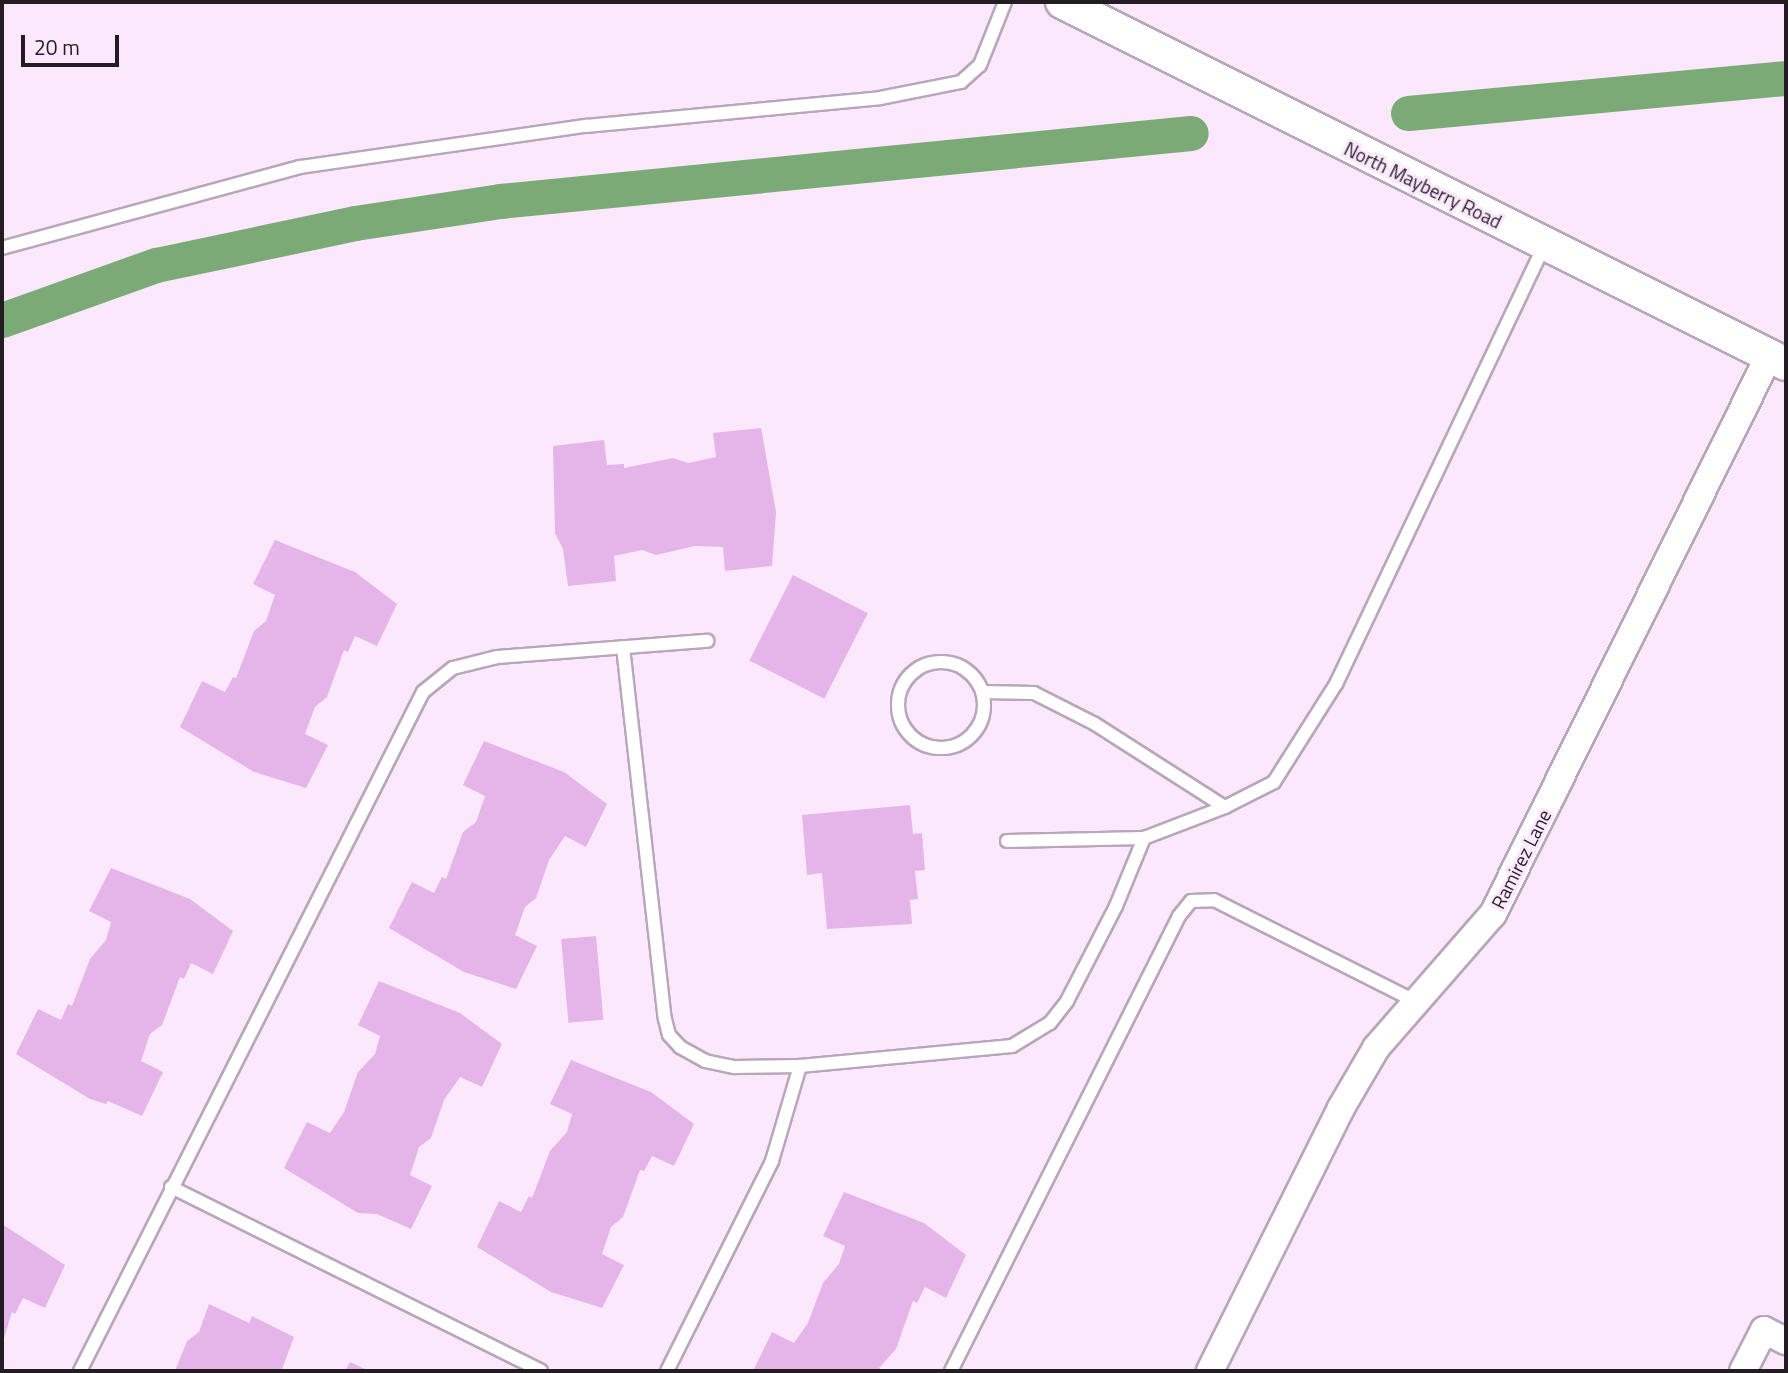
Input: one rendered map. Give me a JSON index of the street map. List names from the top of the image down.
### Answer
{
  "streets": {
    "street": ["North Mayberry Road", "Ramirez Lane"]
  },
  "crossings": [
    ["North Mayberry Road", "Ramirez Lane"]
  ],
  "scale_bar": "20 m"
}
